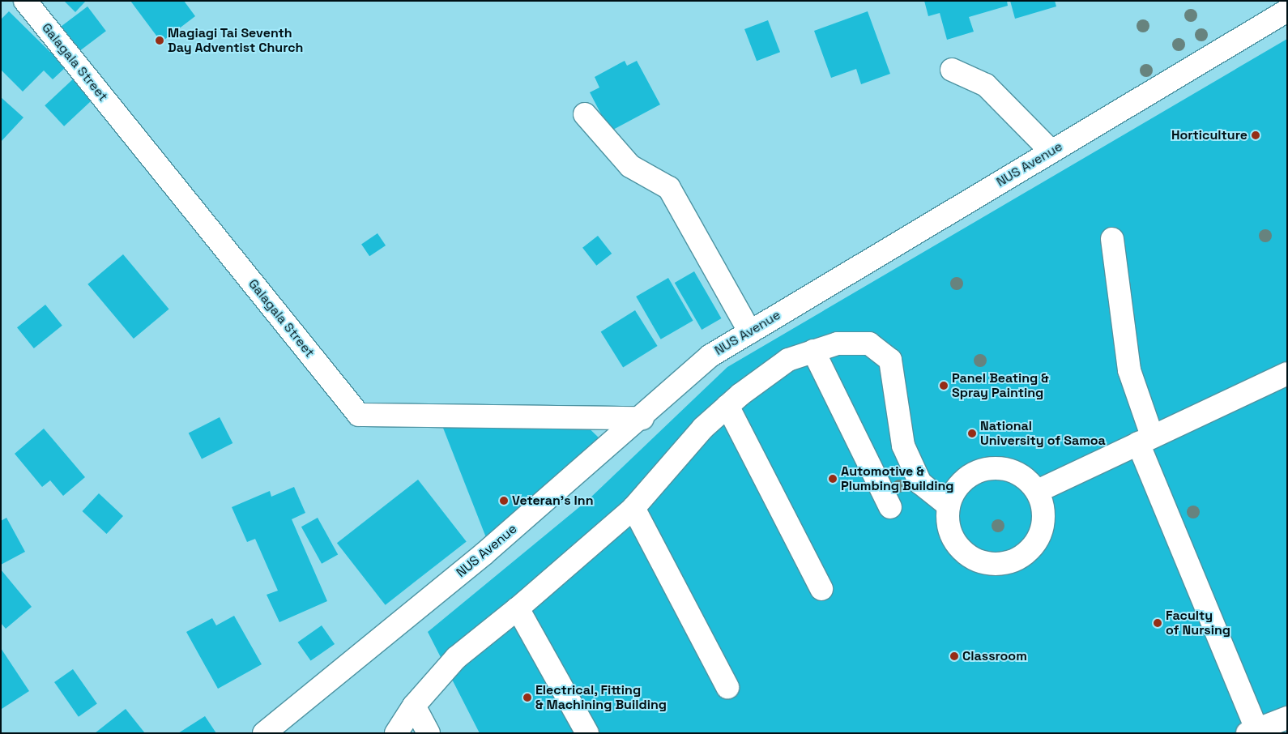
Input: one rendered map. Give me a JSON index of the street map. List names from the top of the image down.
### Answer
{
  "streets": {
    "street": ["Galagala Street", "NUS Avenue"]
  },
  "crossings": [
    ["Galagala Street", "NUS Avenue"]
  ],
  "places": [
    "Magiagi Tai Seventh Day Adventist Church",
    "Horticulture",
    "Panel Beating & Spray Painting",
    "National University of Samoa",
    "Automotive & Plumbing Building",
    "Veteran's Inn",
    "Faculty of Nursing",
    "Classroom",
    "Electrical, Fitting & Machining Building"
  ]
}
